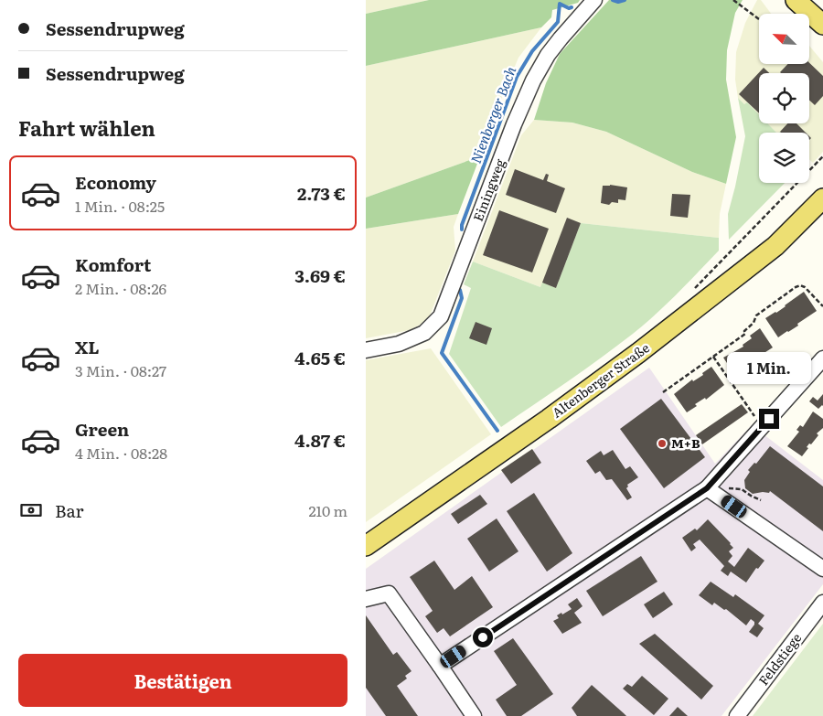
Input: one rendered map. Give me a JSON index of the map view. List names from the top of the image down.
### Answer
{
  "streets": {
    "main road": ["Altenberger Straße"],
    "street": ["Einingweg", "Feldstiege"]
  },
  "water": ["Nienberger Bach"],
  "places": ["M+B"],
  "north": "top left",
  "page": {
    "banner": ["Sessendrupweg", "Sessendrupweg"],
    "heading": "Fahrt wählen",
    "list": [
      {
        "name": "Economy",
        "note": "1 Min. · 08:25",
        "value": "2.73 €"
      },
      {
        "name": "Komfort",
        "note": "2 Min. · 08:26",
        "value": "3.69 €"
      },
      {
        "name": "XL",
        "note": "3 Min. · 08:27",
        "value": "4.65 €"
      },
      {
        "name": "Green",
        "note": "4 Min. · 08:28",
        "value": "4.87 €"
      }
    ],
    "bubble": "1 Min.",
    "pay": ["Bar", "210 m"],
    "buttons": "Bestätigen"
  }
}
